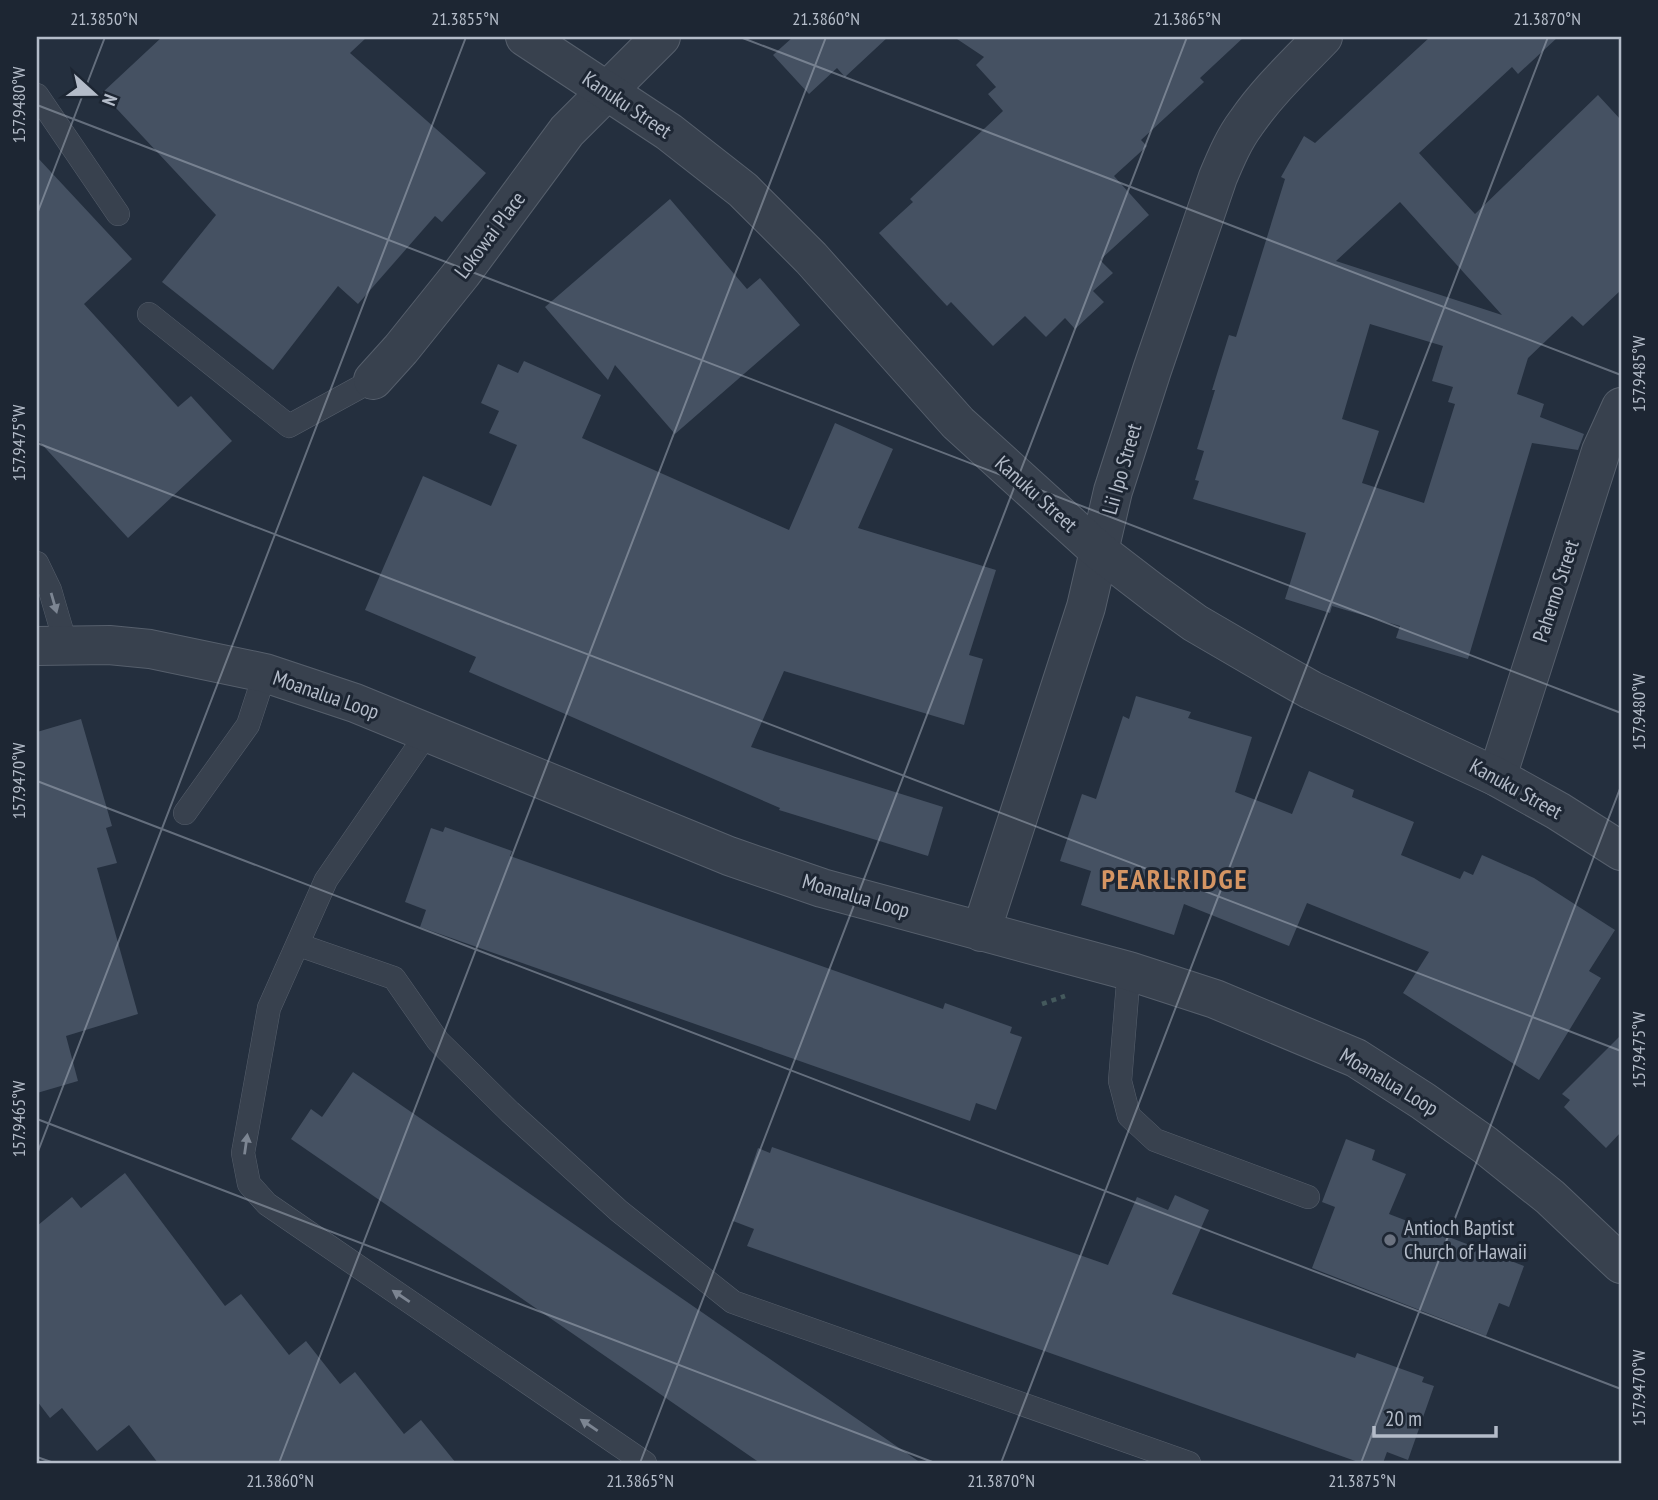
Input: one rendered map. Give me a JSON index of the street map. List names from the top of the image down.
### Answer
{
  "streets": {
    "street": [
      "Kanuku Street",
      "Lokowai Place",
      "Lii Ipo Street",
      "Pahemo Street",
      "Moanalua Loop"
    ]
  },
  "crossings": [
    ["Kanuku Street", "Lokowai Place"],
    ["Kanuku Street", "Lii Ipo Street"],
    ["Kanuku Street", "Pahemo Street"],
    ["Lii Ipo Street", "Moanalua Loop"]
  ],
  "districts": ["PEARLRIDGE"],
  "places": ["Antioch Baptist Church of Hawaii"],
  "scale_bar": "20 m",
  "north": "right",
  "coordinates": [
    "21.3850°N",
    "21.3855°N",
    "21.3860°N",
    "21.3865°N",
    "21.3870°N",
    "157.9480°W",
    "157.9485°W",
    "157.9475°W",
    "157.9470°W",
    "157.9465°W",
    "21.3875°N"
  ]
}
